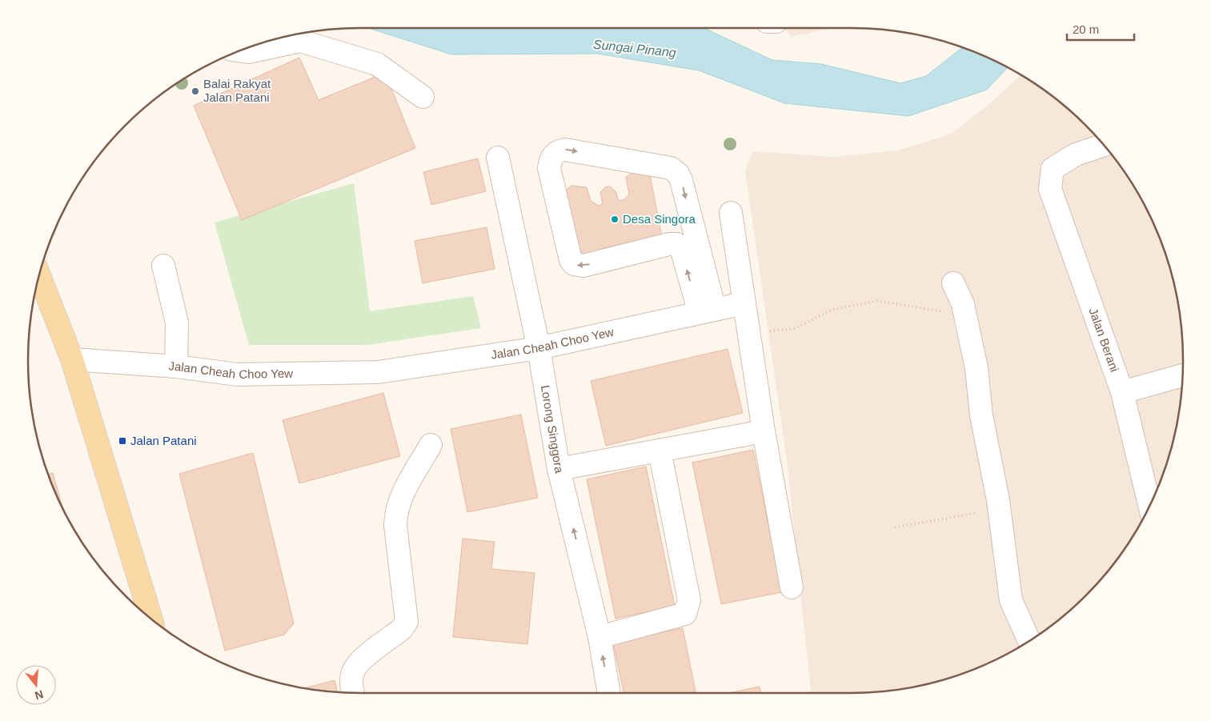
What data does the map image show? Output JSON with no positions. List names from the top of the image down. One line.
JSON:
{"streets":{"street":["Jalan Berani","Jalan Cheah Choo Yew","Lorong Singgora"]},"crossings":[["Jalan Cheah Choo Yew","Lorong Singgora"]],"one_way":["Lorong Singgora"],"water":["Sungai Pinang"],"places":{"other":["Balai Rakyat Jalan Patani","Desa Singora"],"transit":["Jalan Patani"]},"scale_bar":"20 m","north":"bottom"}
